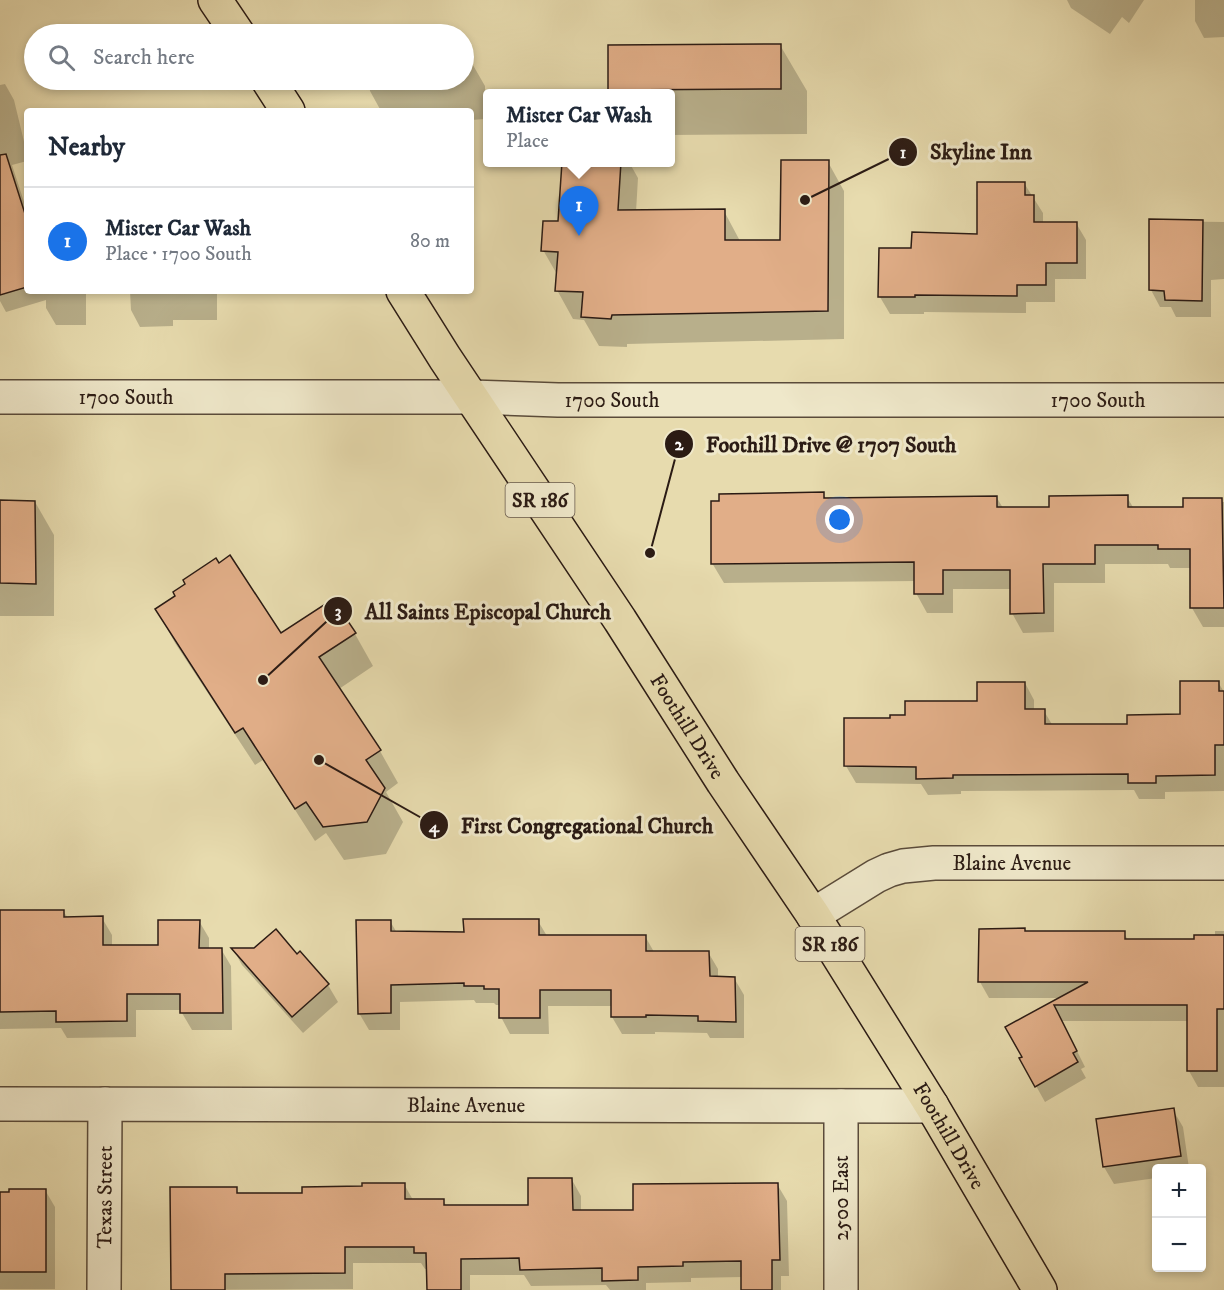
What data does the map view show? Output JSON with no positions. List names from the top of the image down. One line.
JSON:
{"streets":{"main road":["SR 186","Foothill Drive"],"street":["1700 South","Blaine Avenue","Texas Street","2500 East"]},"crossings":[["1700 South","Foothill Drive"],["Foothill Drive","Blaine Avenue"],["Blaine Avenue","Texas Street"],["Blaine Avenue","2500 East"]],"places":["Skyline Inn","Foothill Drive @ 1707 South","All Saints Episcopal Church","First Congregational Church"],"page":{"search":"Search here","popup":["Mister Car Wash","Place"],"heading":"Nearby","pins":"1","list":[{"mark":"1","name":"Mister Car Wash","note":"Place · 1700 South","value":"80 m"}],"map_buttons":["+","−"]}}
